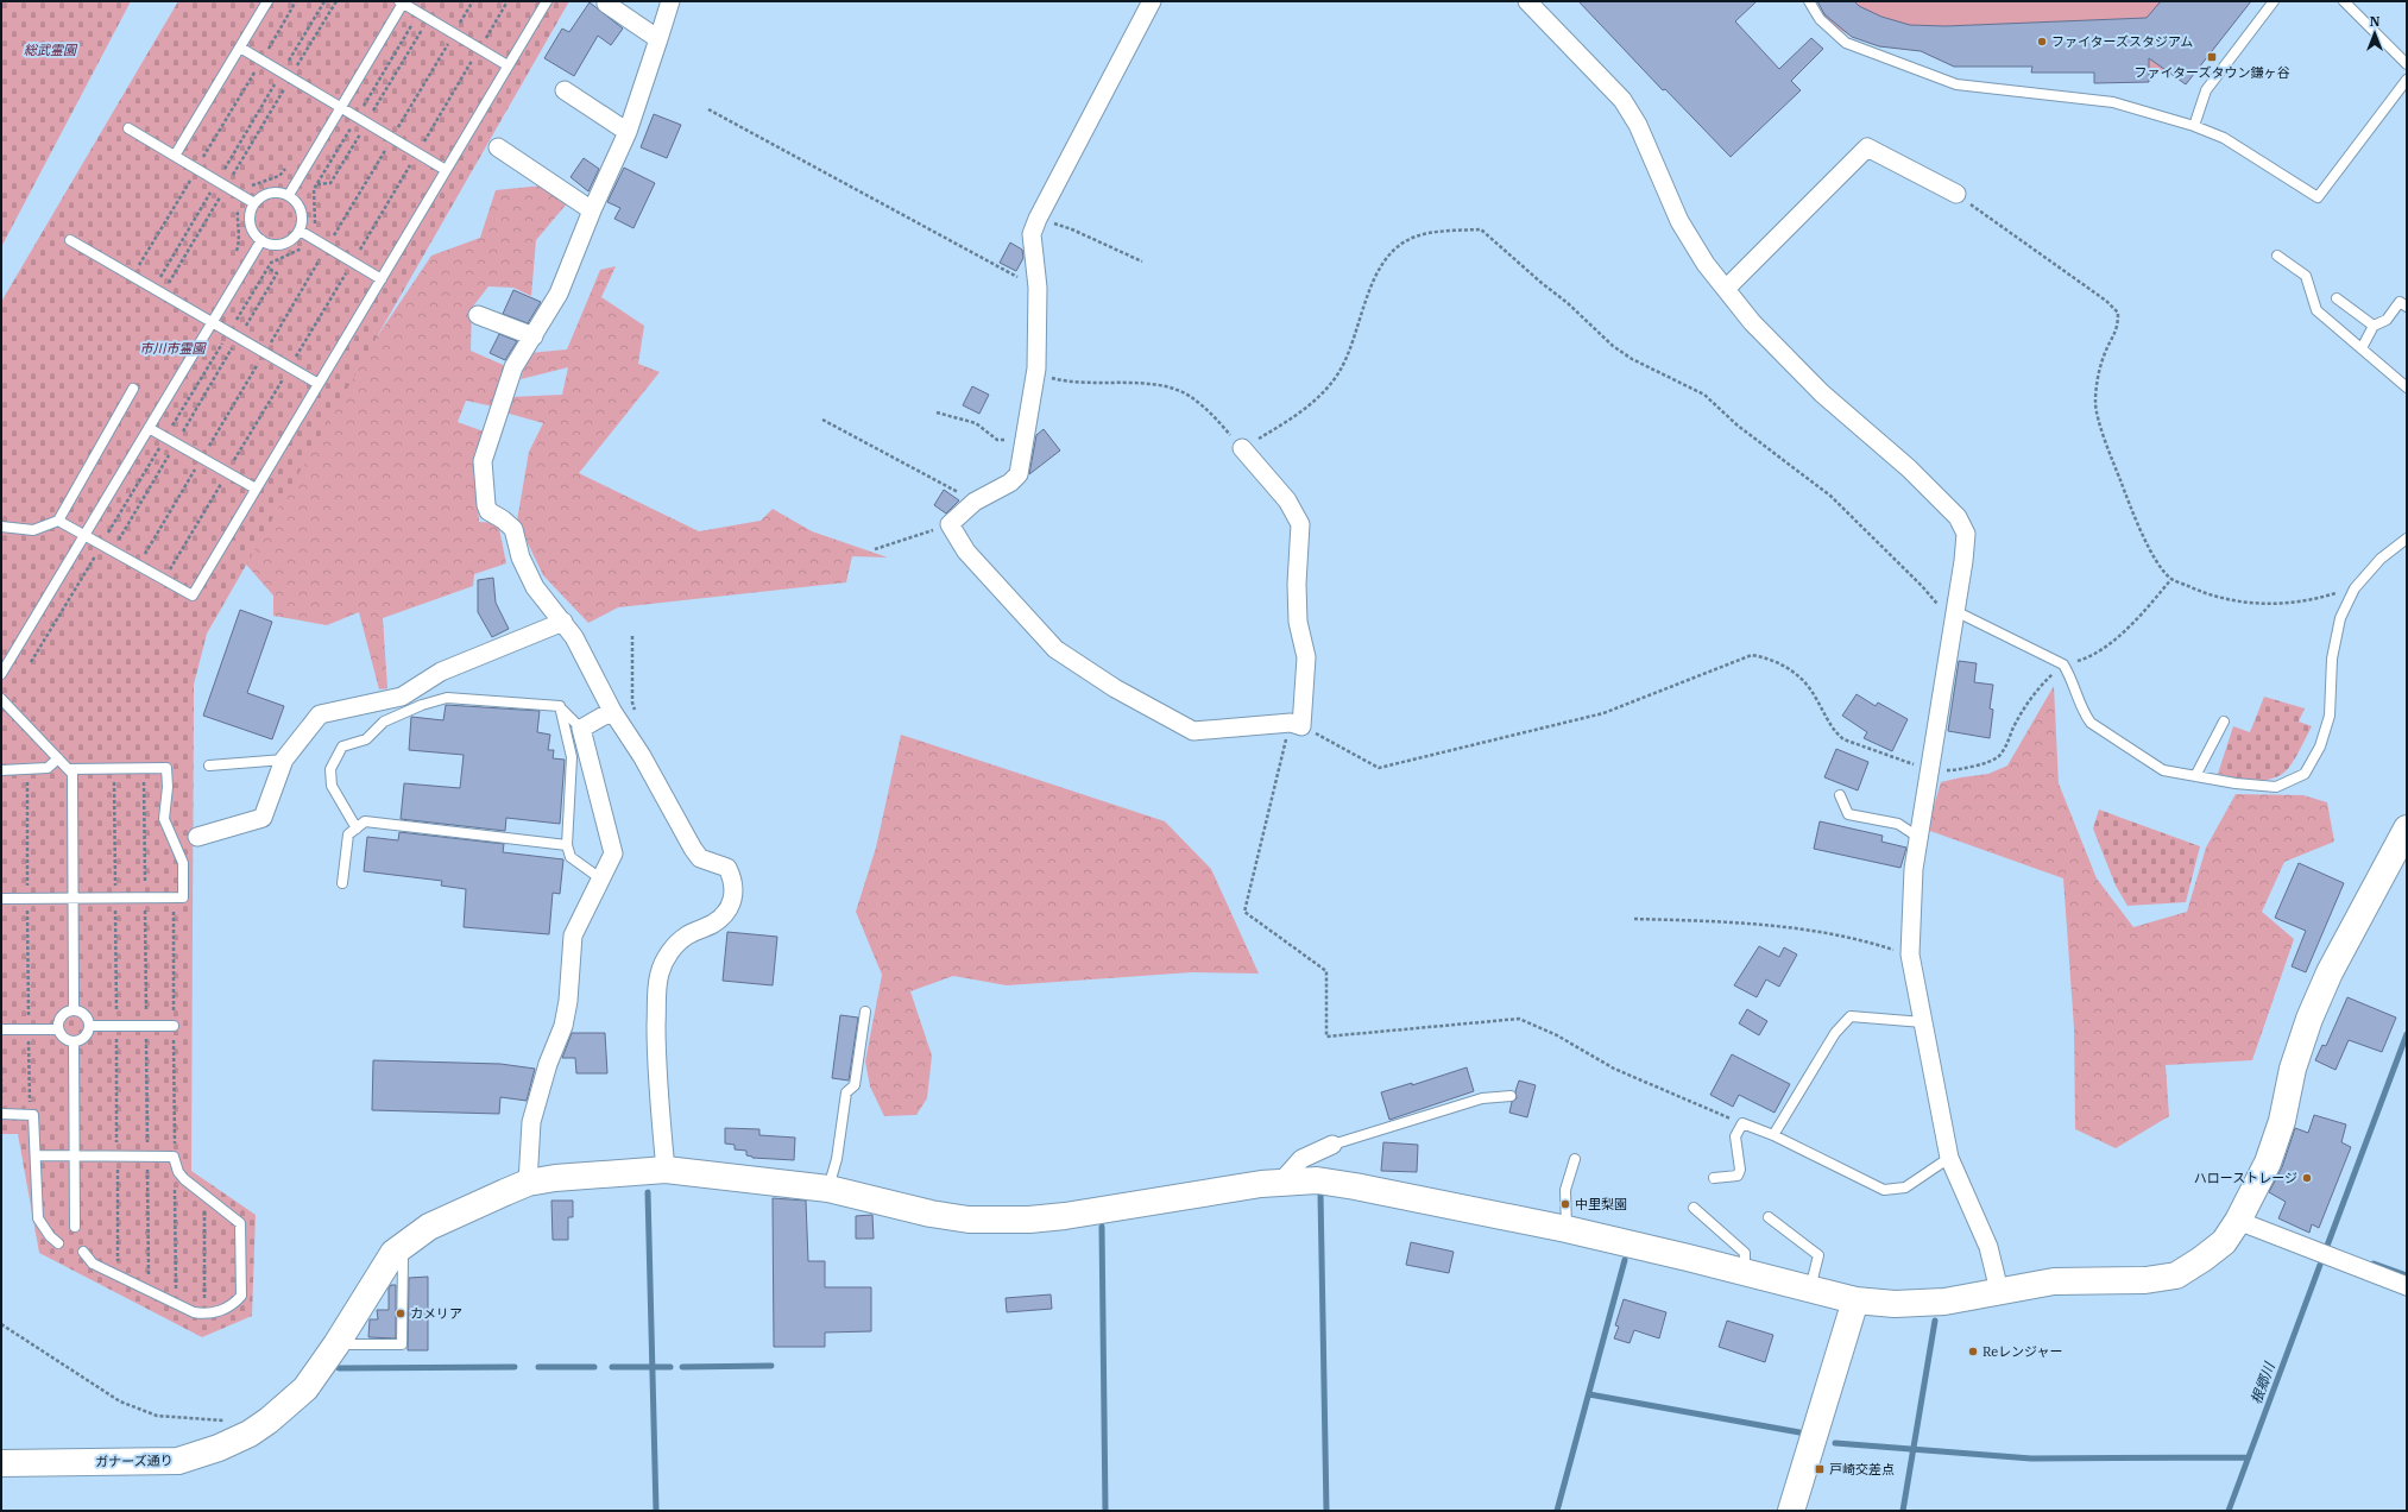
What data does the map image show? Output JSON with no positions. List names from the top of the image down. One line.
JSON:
{"streets":{"street":["ガナーズ通り"]},"water":["根郷川"],"parks":["総武霊園","市川市霊園"],"places":{"other":["ファイターズスタジアム","ハローストレージ","中里梨園","カメリア","Reレンジャー"],"transit":["ファイターズタウン鎌ヶ谷","戸崎交差点"]},"north":"top"}
